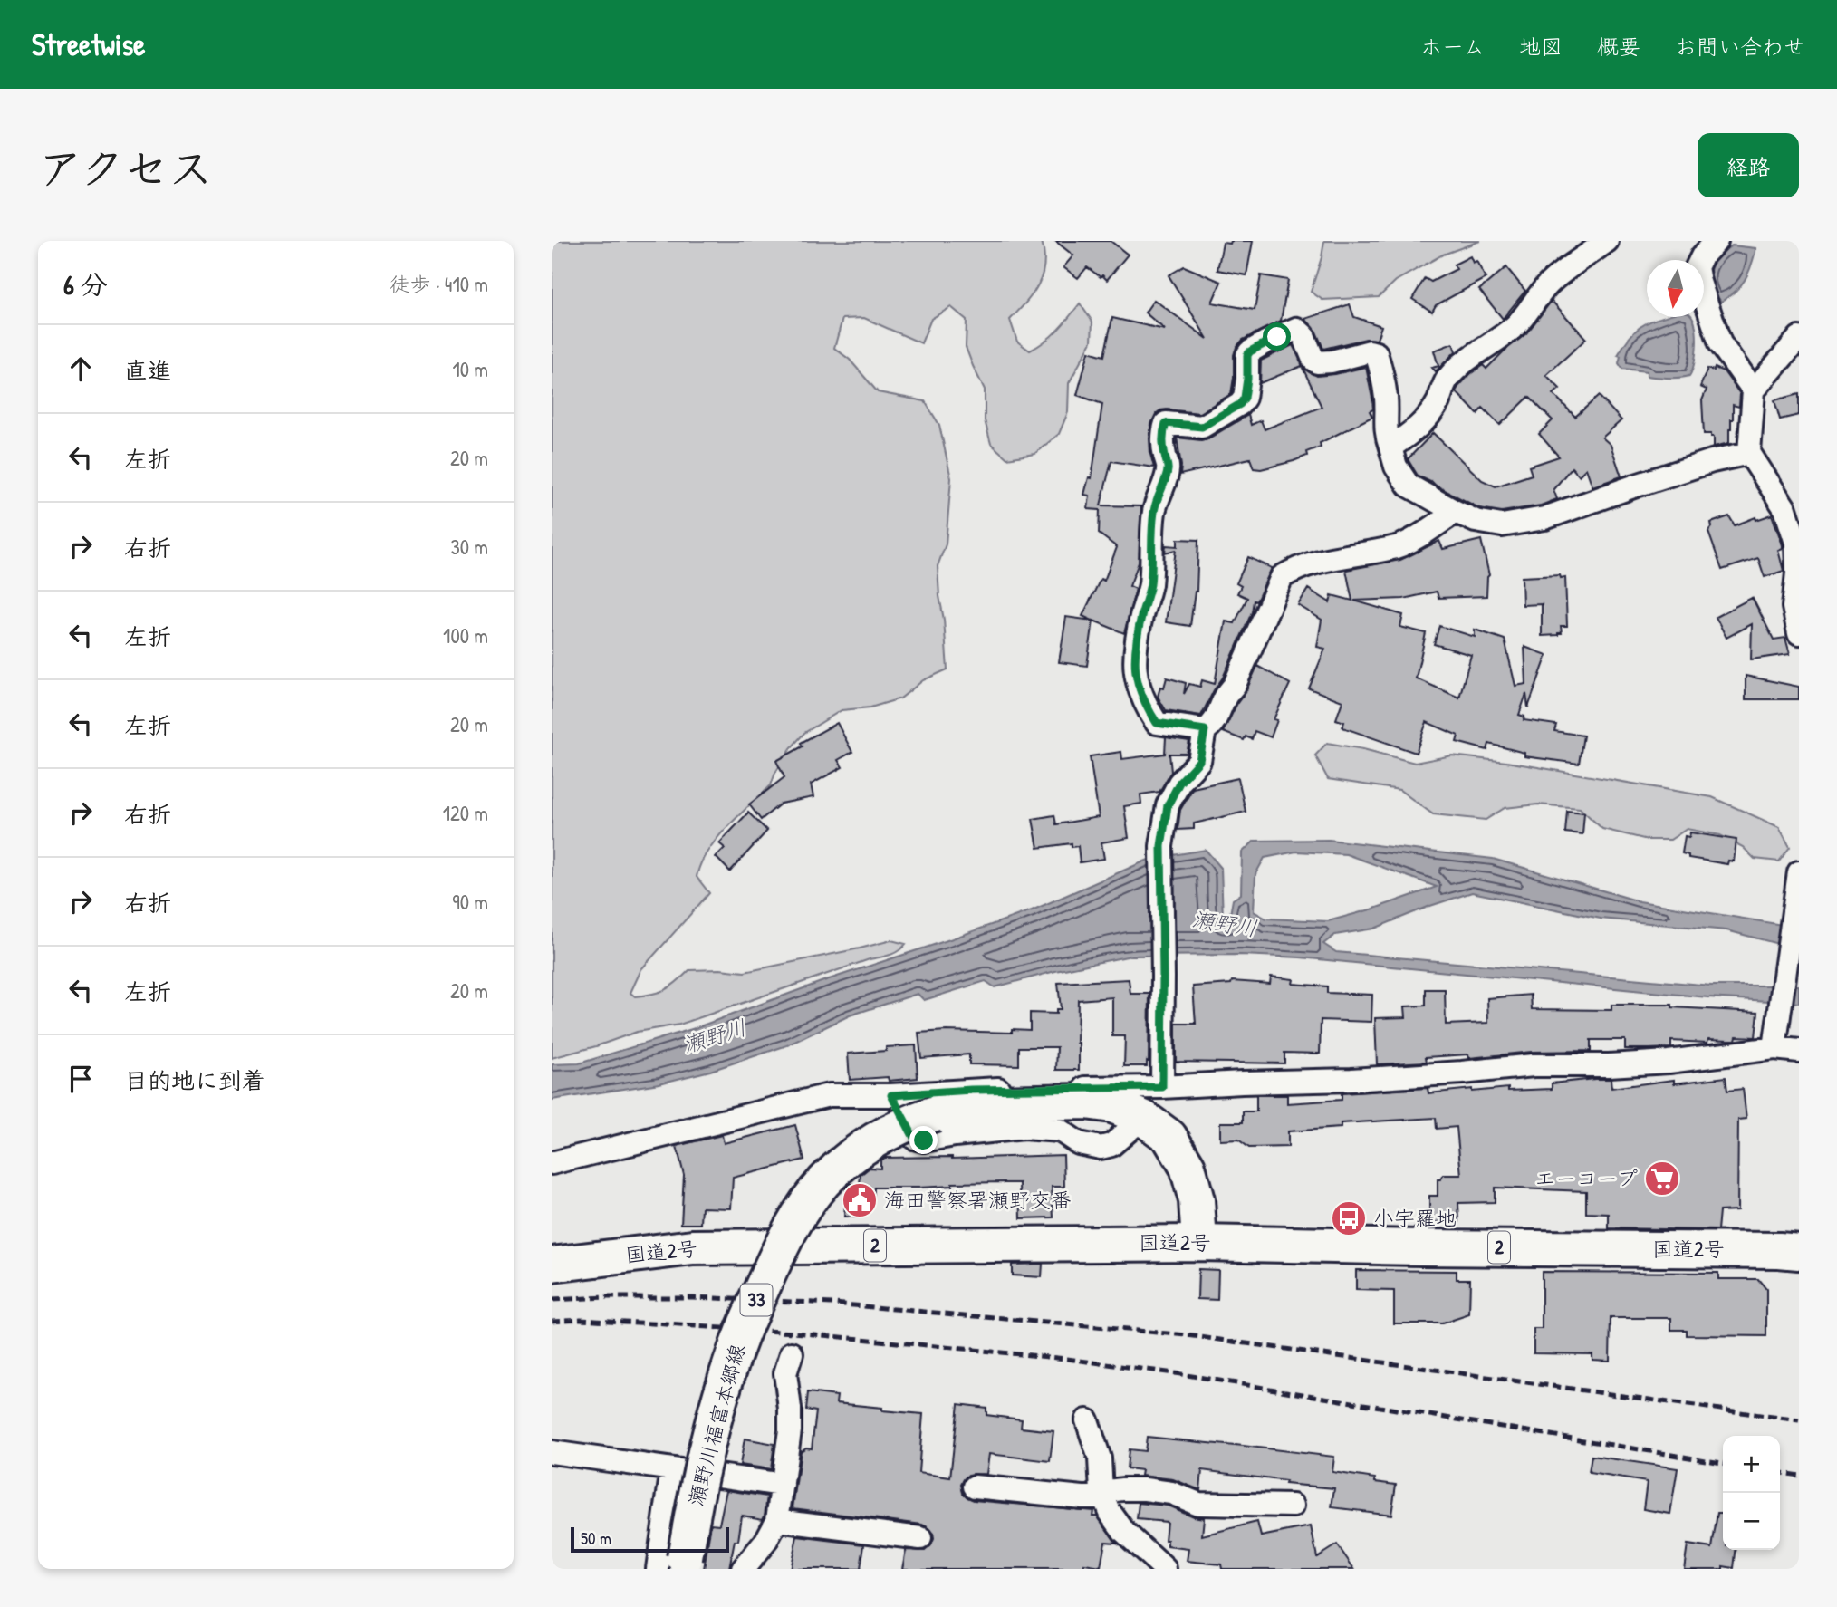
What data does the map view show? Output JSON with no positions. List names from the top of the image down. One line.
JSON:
{"streets":{"main road":["国道2号","2","33","瀬野川福富本郷線"]},"crossings":[["国道2号","瀬野川福富本郷線"]],"water":["瀬野川"],"places":{"supermarket":["エーコープ"],"public building":["海田警察署瀬野交番"],"bus stop":["小宇羅地"]},"scale_bar":"50 m","north":"bottom","page":{"header":"Streetwise","nav":["ホーム","地図","概要","お問い合わせ"],"title":"アクセス","buttons":"経路","heading":["6 分","徒歩 · 410 m"],"list":[["直進","10 m"],["左折","20 m"],["右折","30 m"],["左折","100 m"],["左折","20 m"],["右折","120 m"],["右折","90 m"],["左折","20 m"],"目的地に到着"],"map_buttons":["+","−"],"scale":"50 m"}}
